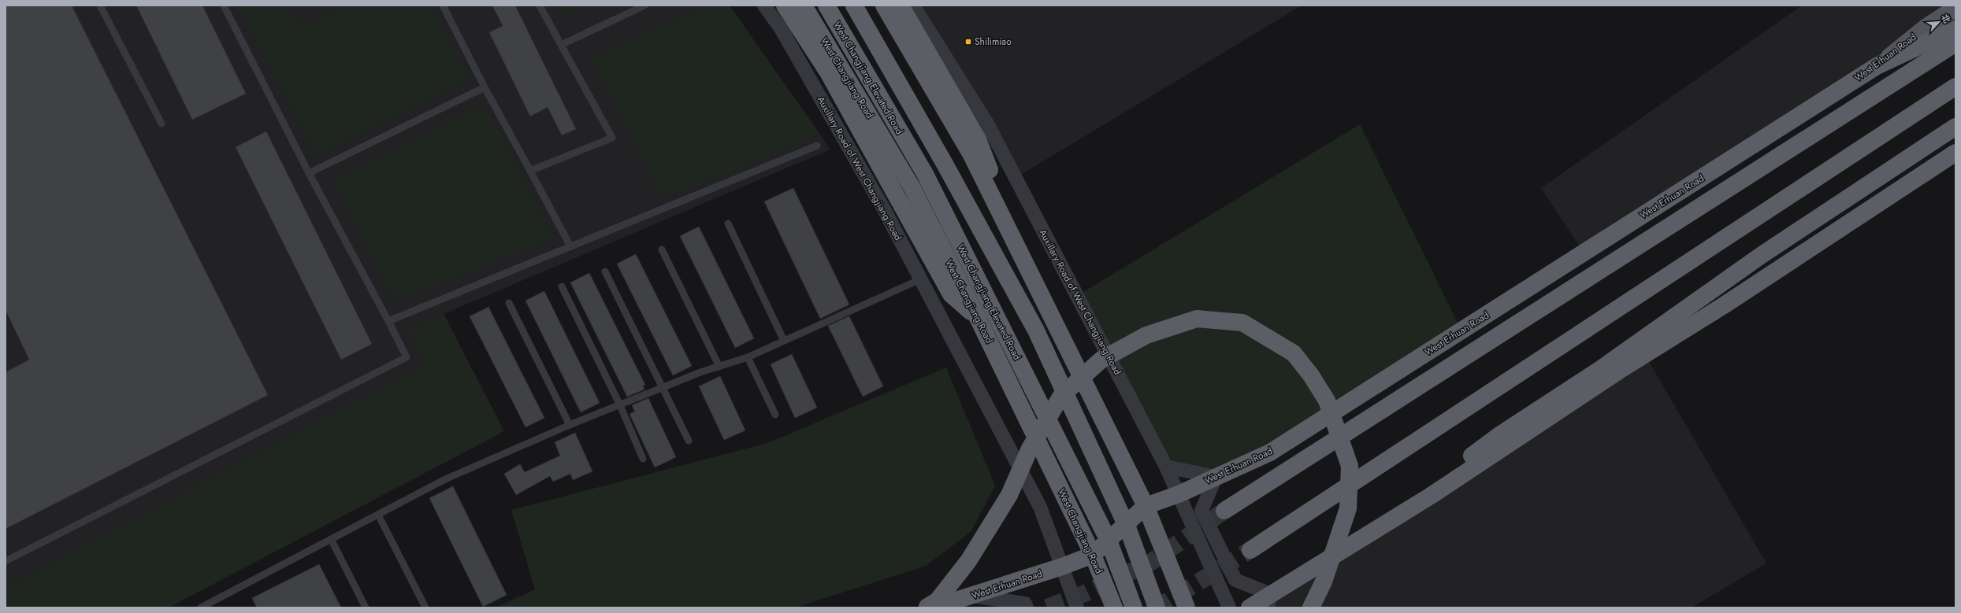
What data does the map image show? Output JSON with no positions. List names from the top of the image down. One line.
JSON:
{"streets":{"highway":["West Erhuan Road","West Changjiang Road","West Changjiang Elevated Road"],"street":["Auxillary Road of West Changjiang Road"]},"crossings":[["West Erhuan Road","West Changjiang Road"],["West Erhuan Road","Auxillary Road of West Changjiang Road"]],"places":{"transit":["Shilimiao"]},"north":"top right"}
